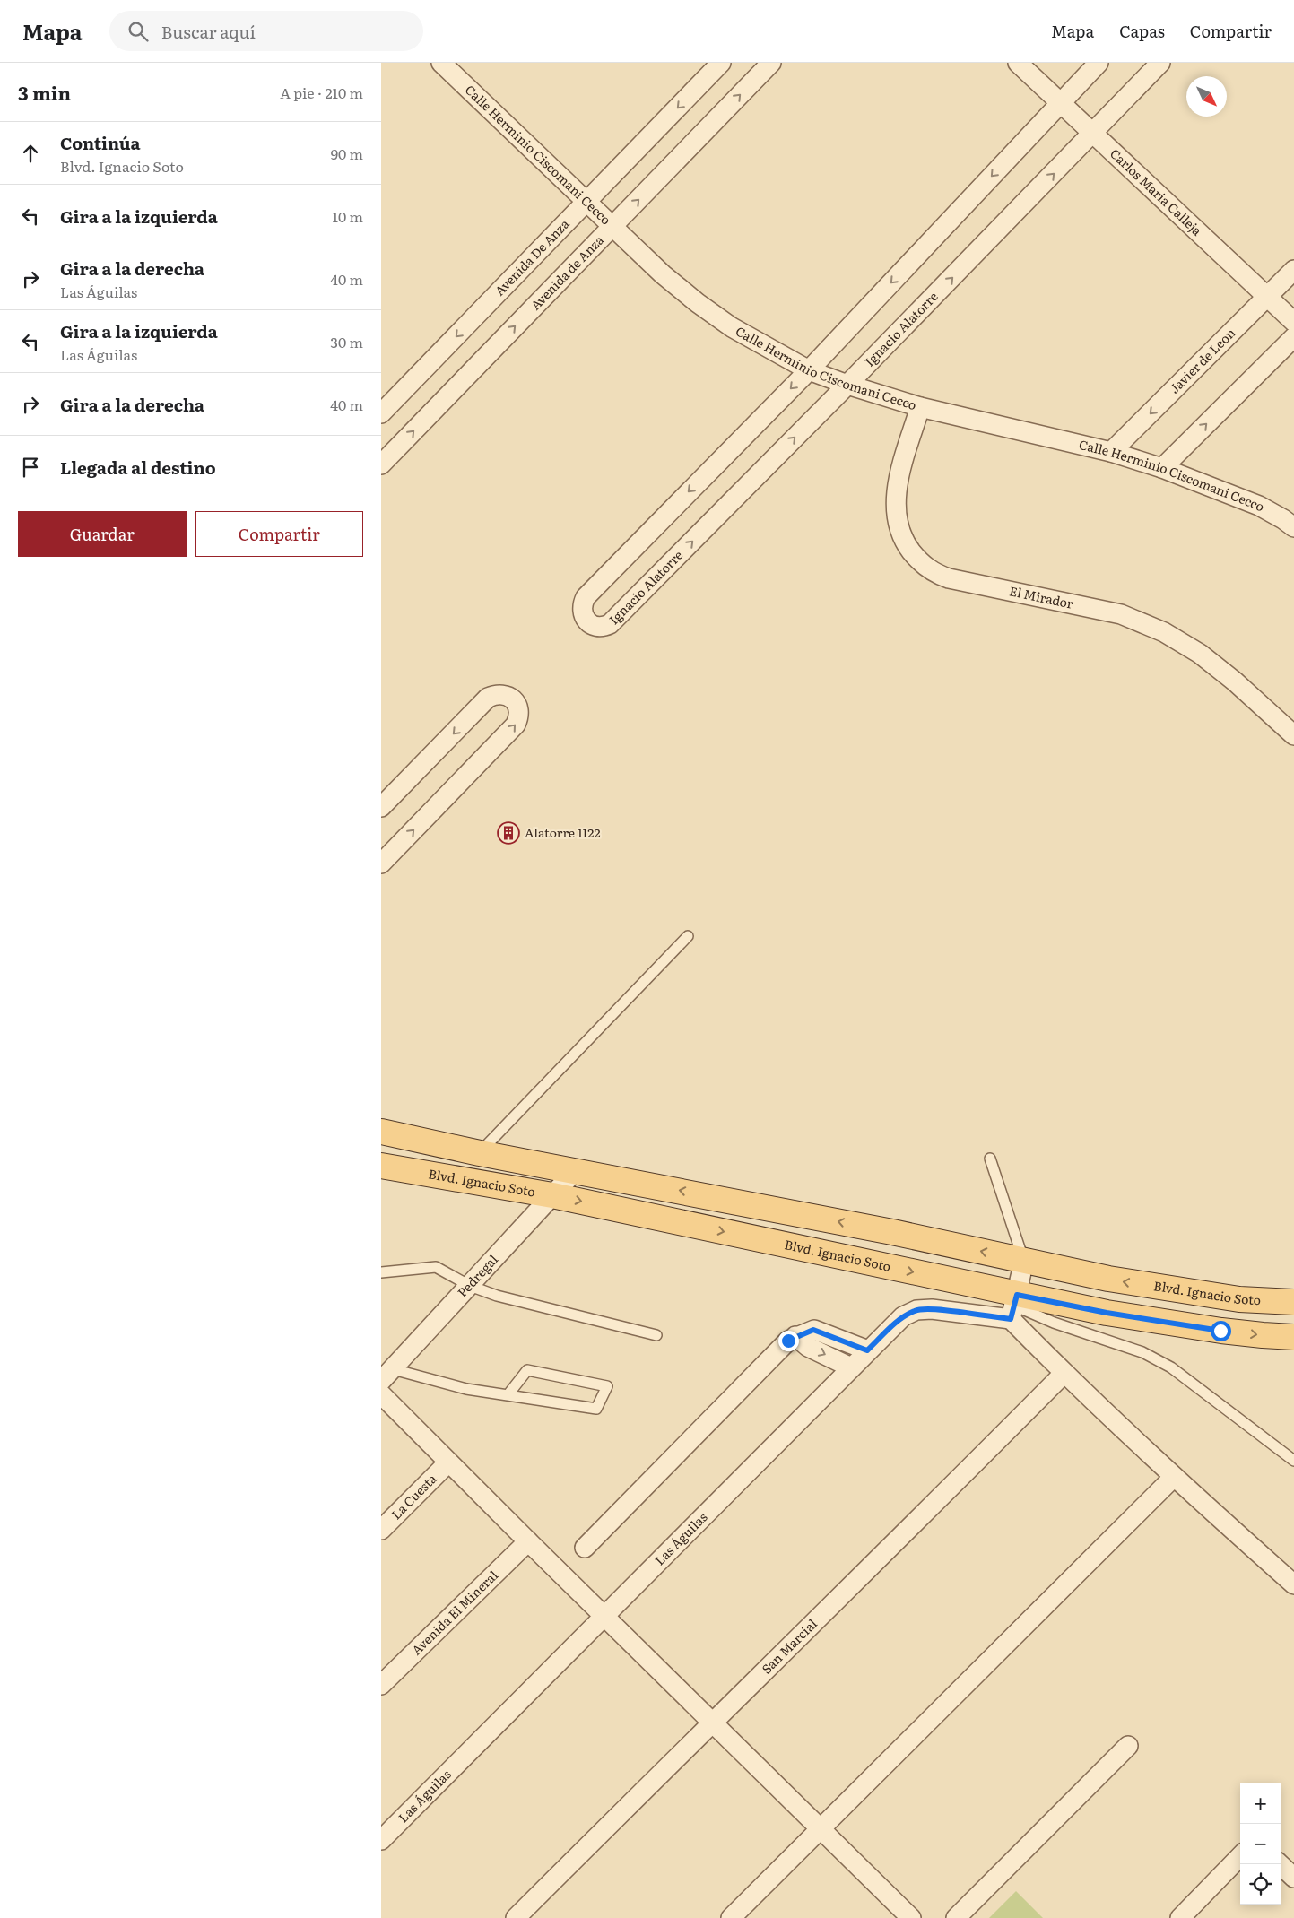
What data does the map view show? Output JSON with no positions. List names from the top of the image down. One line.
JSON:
{"streets":{"main road":["Blvd. Ignacio Soto"],"street":["Calle Herminio Ciscomani Cecco","Carlos Maria Calleja","Avenida De Anza","Avenida de Anza","Ignacio Alatorre","Javier de Leon","El Mirador","Pedregal","La Cuesta","Las Águilas","Avenida El Mineral","San Marcial"]},"crossings":[["Calle Herminio Ciscomani Cecco","Avenida De Anza"],["Calle Herminio Ciscomani Cecco","Avenida de Anza"],["Calle Herminio Ciscomani Cecco","Ignacio Alatorre"],["Calle Herminio Ciscomani Cecco","Javier de Leon"],["Calle Herminio Ciscomani Cecco","El Mirador"],["Carlos Maria Calleja","Ignacio Alatorre"],["Carlos Maria Calleja","Javier de Leon"],["Blvd. Ignacio Soto","Pedregal"],["Blvd. Ignacio Soto","Las Águilas"]],"one_way":["Avenida De Anza","Avenida de Anza"],"places":{"building":["Alatorre 1122"]},"north":"bottom right","page":{"header":"Mapa","search":"Buscar aquí","nav":["Mapa","Capas","Compartir"],"heading":["3 min","A pie · 210 m"],"list":[["Continúa","Blvd. Ignacio Soto","90 m"],["Gira a la izquierda","10 m"],["Gira a la derecha","Las Águilas","40 m"],["Gira a la izquierda","Las Águilas","30 m"],["Gira a la derecha","40 m"],"Llegada al destino"],"buttons":["Guardar","Compartir"],"map_buttons":["+","−"]}}
